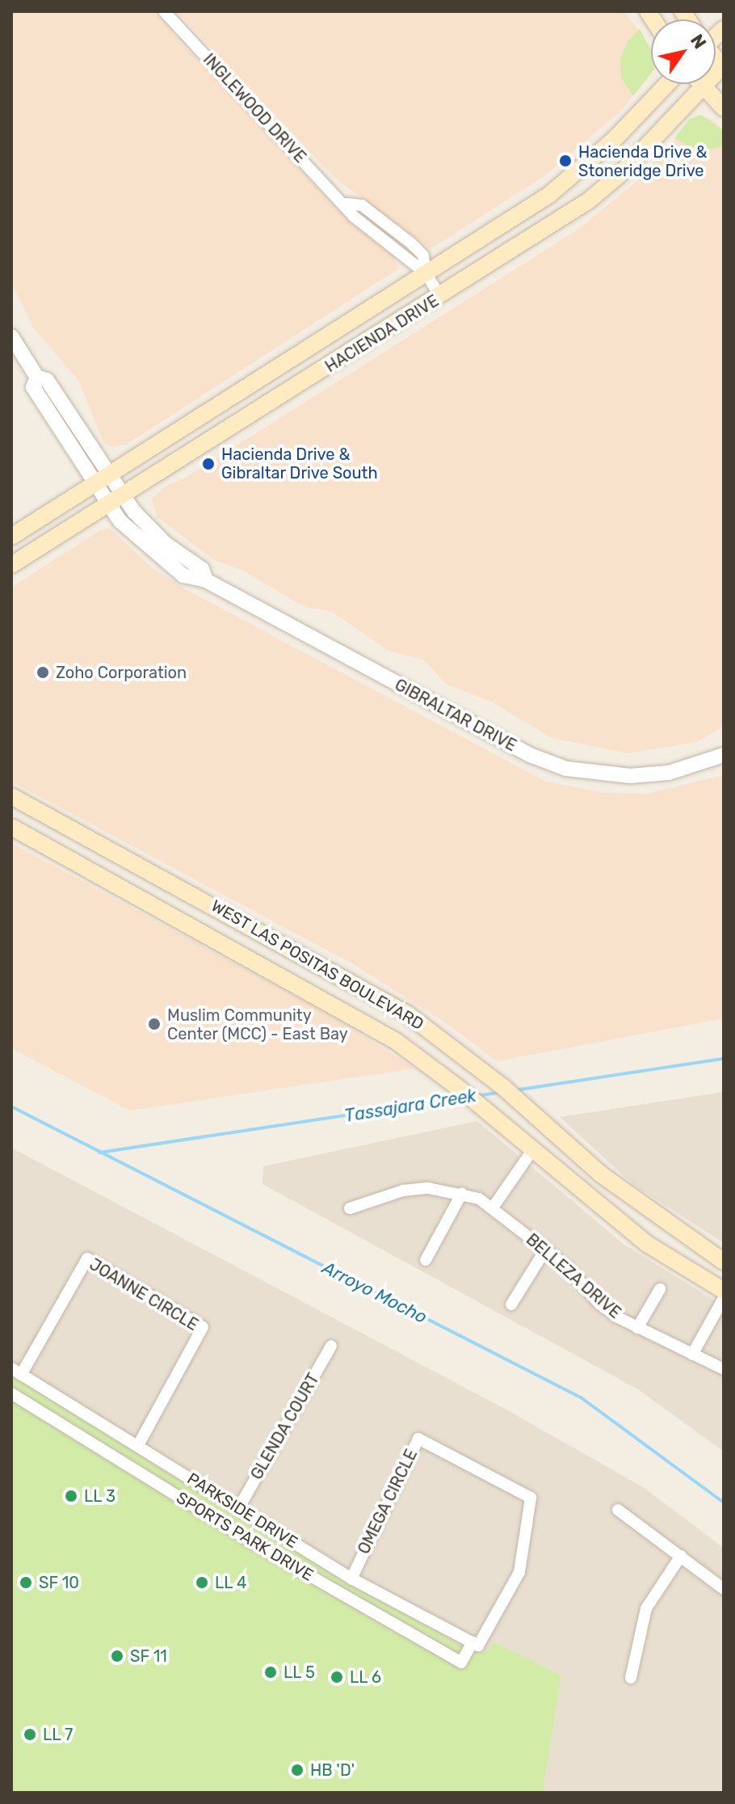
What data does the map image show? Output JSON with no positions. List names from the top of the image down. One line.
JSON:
{"streets":{"main road":["HACIENDA DRIVE","WEST LAS POSITAS BOULEVARD"],"street":["INGLEWOOD DRIVE","GIBRALTAR DRIVE","BELLEZA DRIVE","JOANNE CIRCLE","GLENDA COURT","OMEGA CIRCLE","PARKSIDE DRIVE","SPORTS PARK DRIVE"]},"crossings":[["INGLEWOOD DRIVE","HACIENDA DRIVE"],["HACIENDA DRIVE","GIBRALTAR DRIVE"],["JOANNE CIRCLE","PARKSIDE DRIVE"],["GLENDA COURT","PARKSIDE DRIVE"],["OMEGA CIRCLE","PARKSIDE DRIVE"],["OMEGA CIRCLE","SPORTS PARK DRIVE"],["PARKSIDE DRIVE","SPORTS PARK DRIVE"]],"water":["Tassajara Creek","Arroyo Mocho"],"places":["Hacienda Drive & Stoneridge Drive","Hacienda Drive & Gibraltar Drive South","Zoho Corporation","Muslim Community Center (MCC) - East Bay","LL 3","SF 10","LL 4","SF 11","LL 5","LL 6","LL 7","HB 'D'"],"north":"top right"}
